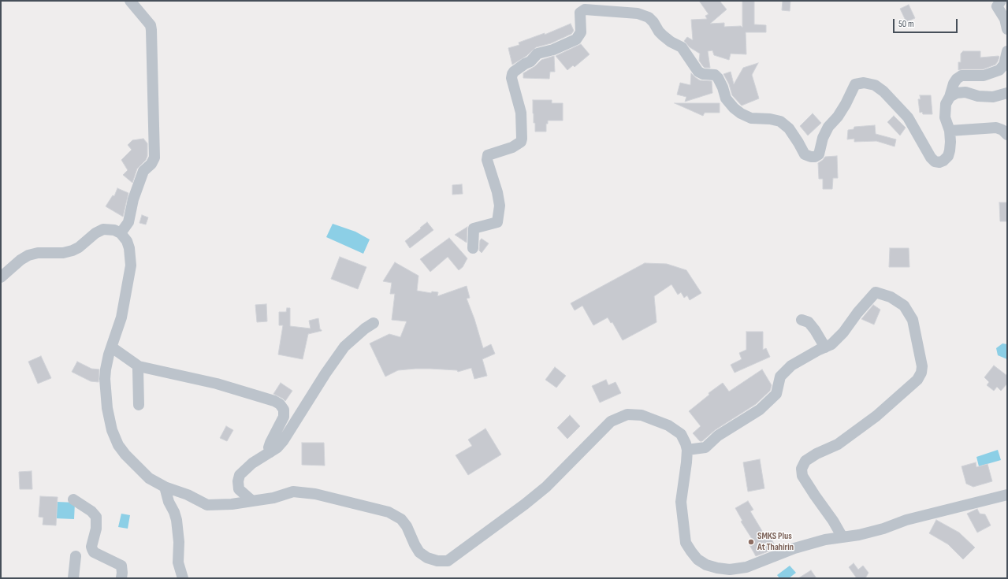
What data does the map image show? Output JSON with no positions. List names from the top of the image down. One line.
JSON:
{"places":["SMKS Plus At Thahirin"],"scale_bar":"50 m"}
